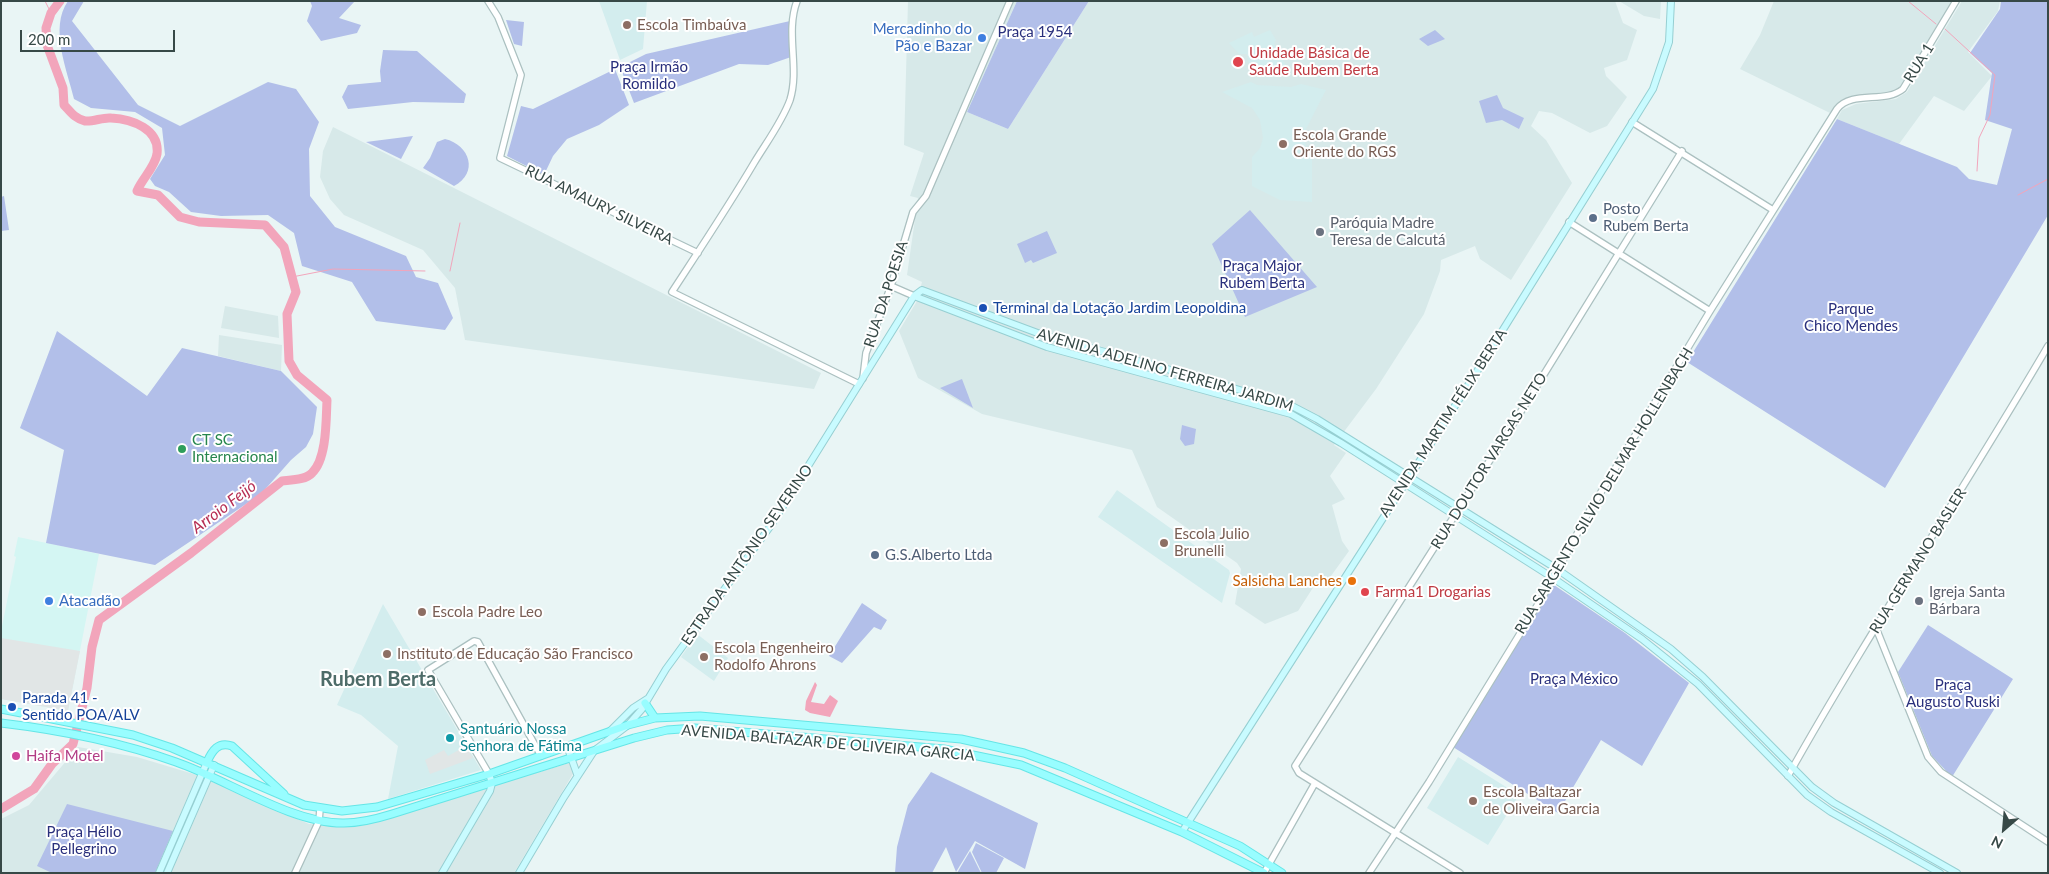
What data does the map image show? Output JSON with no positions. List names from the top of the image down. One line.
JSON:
{"streets":{"main road":["AVENIDA ADELINO FERREIRA JARDIM","AVENIDA MARTIM FÉLIX BERTA","ESTRADA ANTÔNIO SEVERINO","AVENIDA BALTAZAR DE OLIVEIRA GARCIA"],"street":["RUA 1","RUA AMAURY SILVEIRA","RUA DA POESIA","RUA DOUTOR VARGAS NETO","RUA SARGENTO SILVIO DELMAR HOLLENBACH","RUA GERMANO BASLER"]},"crossings":[["RUA 1","RUA SARGENTO SILVIO DELMAR HOLLENBACH"],["RUA DA POESIA","AVENIDA ADELINO FERREIRA JARDIM"],["RUA DA POESIA","ESTRADA ANTÔNIO SEVERINO"],["AVENIDA ADELINO FERREIRA JARDIM","AVENIDA MARTIM FÉLIX BERTA"],["AVENIDA ADELINO FERREIRA JARDIM","RUA DOUTOR VARGAS NETO"],["AVENIDA ADELINO FERREIRA JARDIM","RUA SARGENTO SILVIO DELMAR HOLLENBACH"],["AVENIDA ADELINO FERREIRA JARDIM","ESTRADA ANTÔNIO SEVERINO"],["AVENIDA ADELINO FERREIRA JARDIM","RUA GERMANO BASLER"],["AVENIDA MARTIM FÉLIX BERTA","AVENIDA BALTAZAR DE OLIVEIRA GARCIA"],["ESTRADA ANTÔNIO SEVERINO","AVENIDA BALTAZAR DE OLIVEIRA GARCIA"]],"districts":["Rubem Berta"],"water":["Arroio Feijó"],"parks":["Praça 1954","Praça Irmão Romildo","Praça Major Rubem Berta","Parque Chico Mendes","Praça México","Praça Augusto Ruski","Praça Hélio Pellegrino"],"places":["Escola Timbaúva","Mercadinho do Pão e Bazar","Unidade Básica de Saúde Rubem Berta","Escola Grande Oriente do RGS","Posto Rubem Berta","Paróquia Madre Teresa de Calcutá","Terminal da Lotação Jardim Leopoldina","CT SC Internacional","Escola Julio Brunelli","G.S.Alberto Ltda","Salsicha Lanches","Farma1 Drogarias","Atacadão","Igreja Santa Bárbara","Escola Padre Leo","Instituto de Educação São Francisco","Escola Engenheiro Rodolfo Ahrons","Parada 41 - Sentido POA/ALV","Santuário Nossa Senhora de Fátima","Haifa Motel","Escola Baltazar de Oliveira Garcia"],"scale_bar":"200 m","north":"bottom left"}
